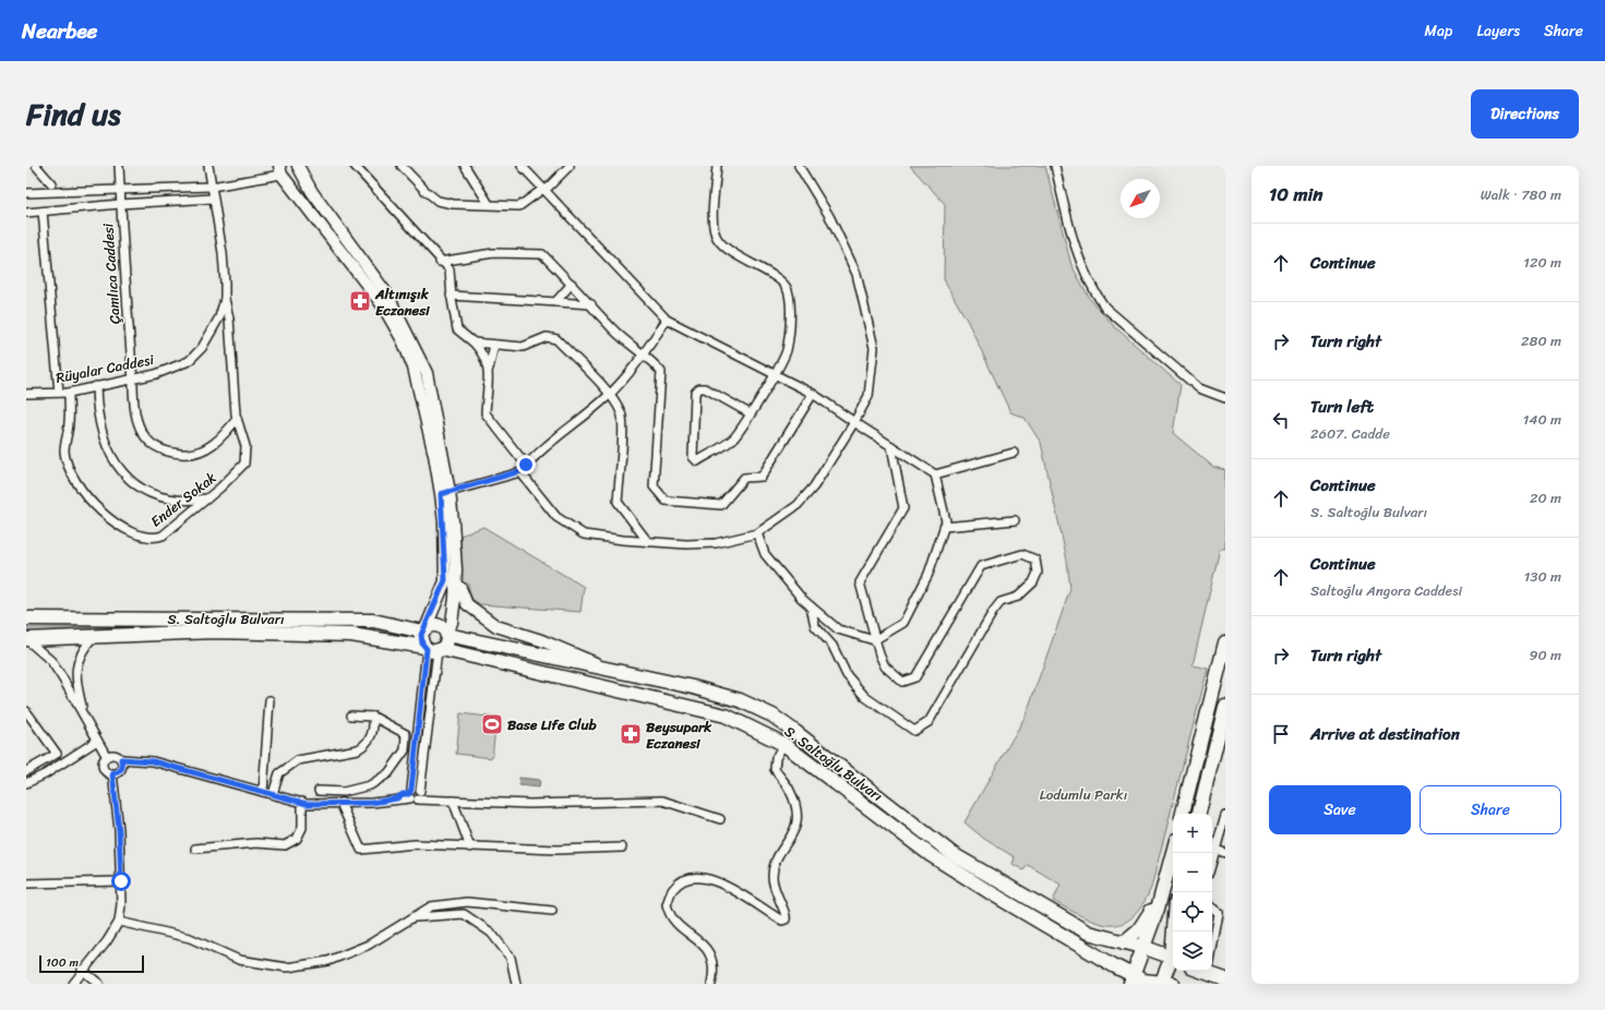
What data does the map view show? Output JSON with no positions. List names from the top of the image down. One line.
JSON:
{"streets":{"main road":["S. Saltoğlu Bulvarı"],"street":["Çamlıca Caddesi","Rüyalar Caddesi","Ender Sokak"]},"crossings":[["Çamlıca Caddesi","Rüyalar Caddesi"],["Çamlıca Caddesi","Ender Sokak"],["Rüyalar Caddesi","Ender Sokak"]],"parks":["Lodumlu Parkı"],"places":{"pharmacy":["Altınışık Eczanesi","Beysupark Eczanesi"],"sports":["Base Life Club"]},"scale_bar":"100 m","north":"bottom left","page":{"header":"Nearbee","nav":["Map","Layers","Share"],"title":"Find us","buttons":["Directions",["Save","Share"]],"heading":["10 min","Walk · 780 m"],"list":[["Continue","120 m"],["Turn right","280 m"],["Turn left","2607. Cadde","140 m"],["Continue","S. Saltoğlu Bulvarı","20 m"],["Continue","Saltoğlu Angora Caddesi","130 m"],["Turn right","90 m"],"Arrive at destination"],"map_buttons":["+","−"],"scale":"100 m"}}
